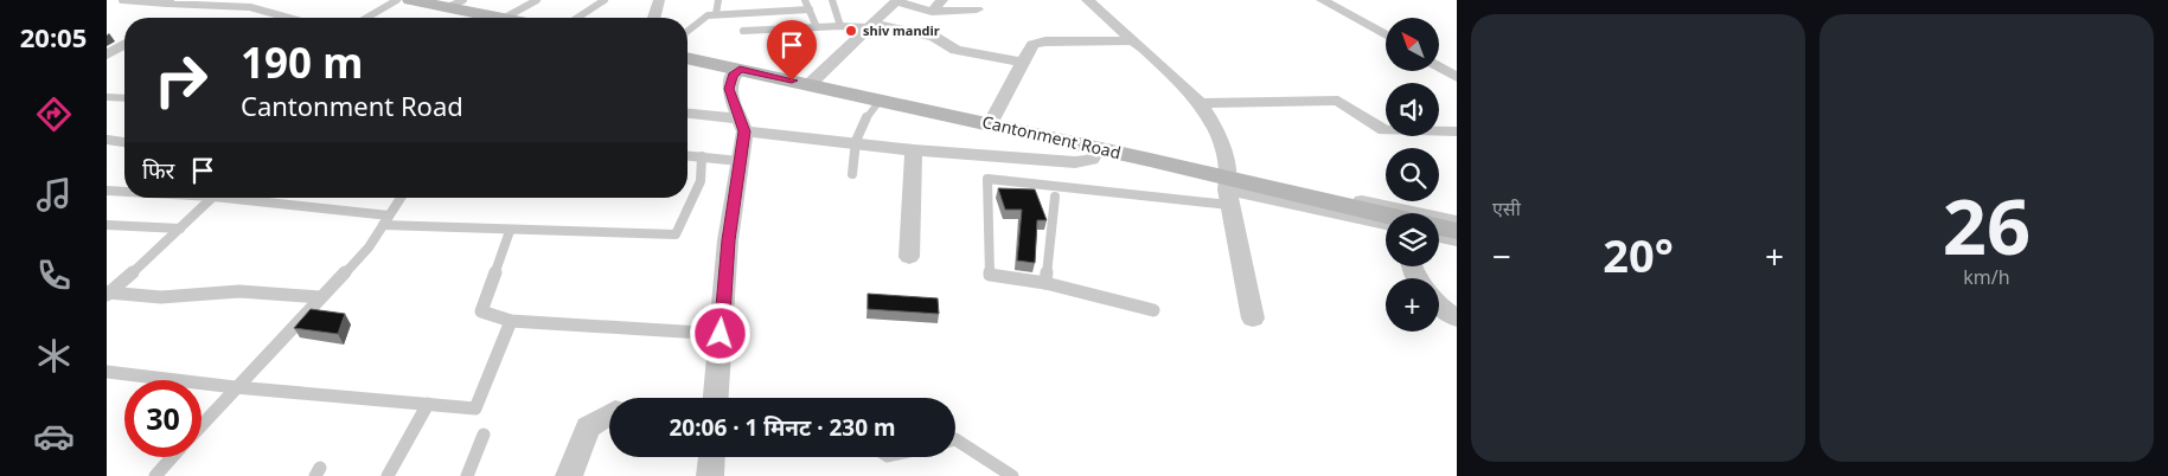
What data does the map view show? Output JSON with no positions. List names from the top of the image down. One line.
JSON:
{"streets":{"street":["Cantonment Road"]},"places":["shiv mandir"],"north":"top left","page":{"tabs":"20:05","tile":["एसी",["26","km/h"]],"map_buttons":"+","turn":["190 m","Cantonment Road"],"then":"फिर","heat":["−","20°","+"],"limit":"30","trip":"20:06 · 1 मिनट · 230 m"}}
